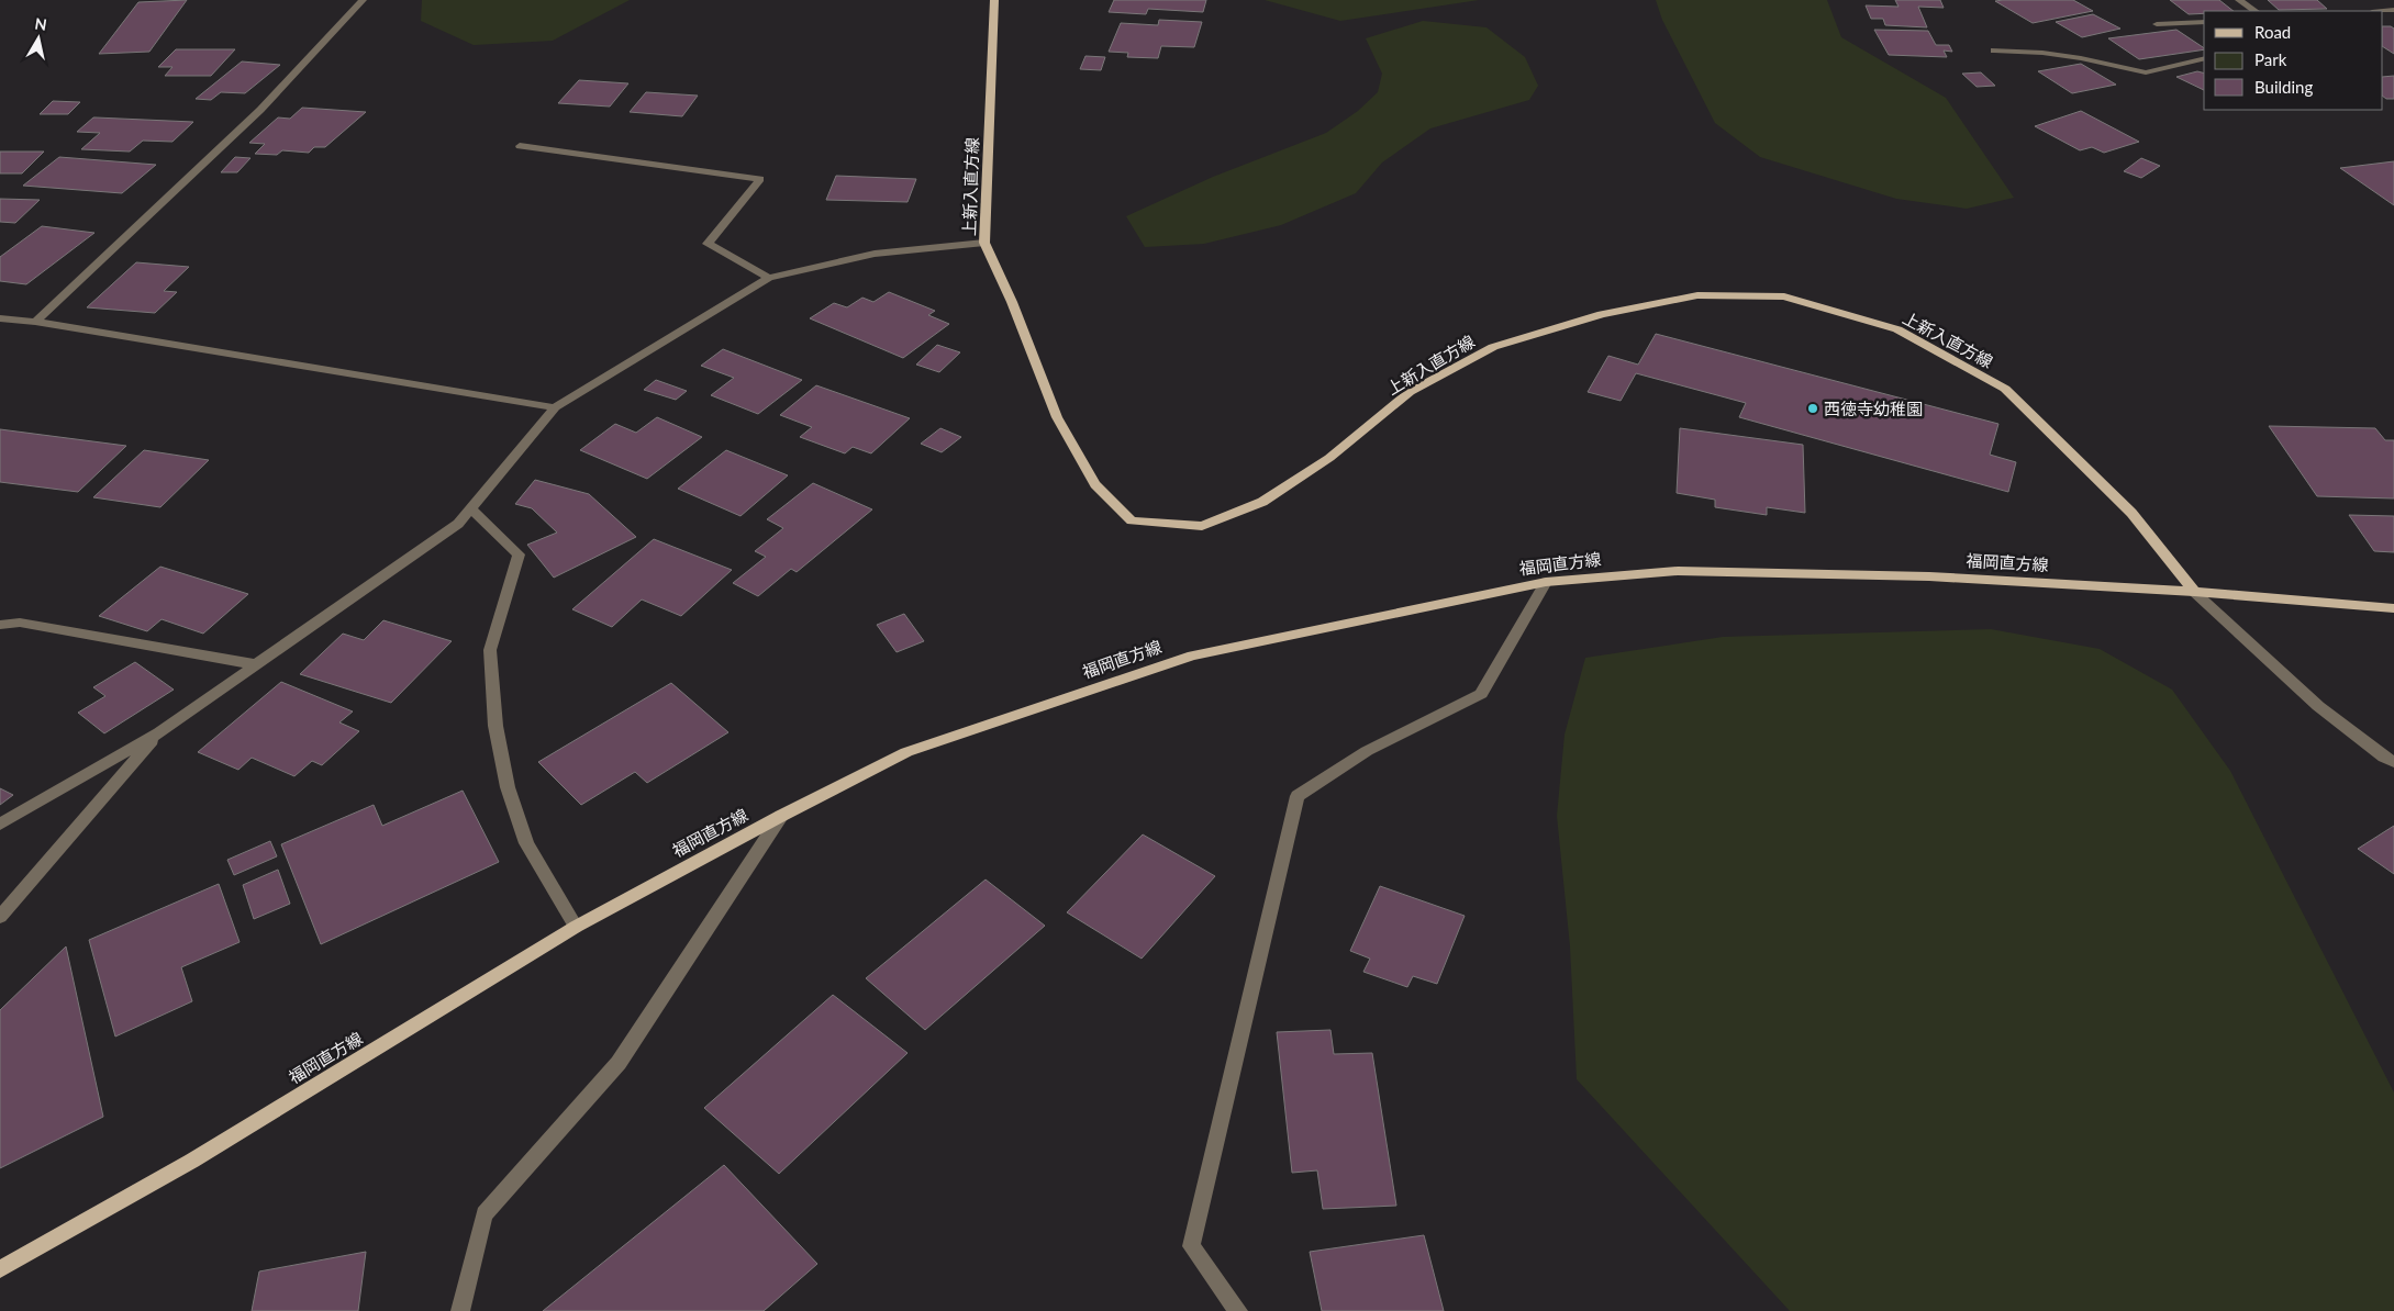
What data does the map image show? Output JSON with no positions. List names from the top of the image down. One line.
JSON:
{"streets":{"main road":["上新入直方線","福岡直方線"]},"crossings":[["上新入直方線","福岡直方線"]],"places":["西徳寺幼稚園"],"legend":["Road","Park","Building"],"north":"top"}
